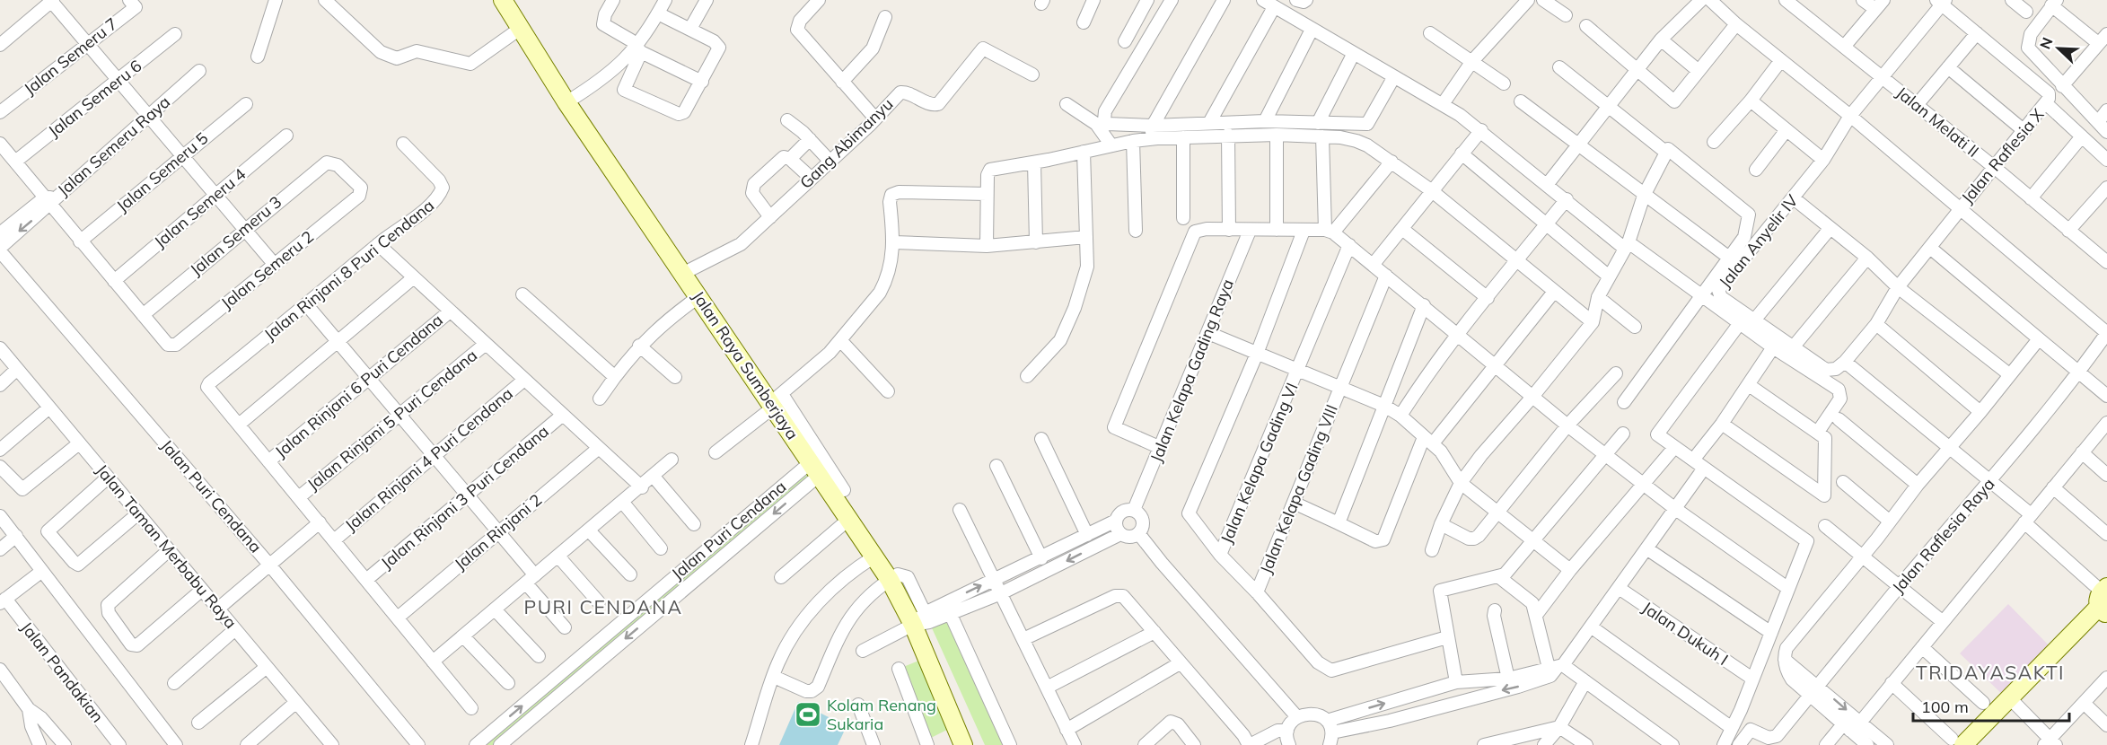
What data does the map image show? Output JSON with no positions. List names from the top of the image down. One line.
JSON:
{"streets":{"street":["Jalan Semeru 7","Jalan Semeru 6","Jalan Melati II","Gang Abimanyu","Jalan Semeru Raya","Jalan Raflesia X","Jalan Semeru 5","Jalan Semeru 4","Jalan Semeru 3","Jalan Anyelir IV","Jalan Semeru 2","Jalan Rinjani 8 Puri Cendana","Jalan Raya Sumberjaya","Jalan Kelapa Gading Raya","Jalan Rinjani 6 Puri Cendana","Jalan Rinjani 5 Puri Cendana","Jalan Rinjani 4 Puri Cendana","Jalan Kelapa Gading VI","Jalan Kelapa Gading VIII","Jalan Puri Cendana","Jalan Rinjani 3 Puri Cendana","Jalan Rinjani 2","Jalan Raflesia Raya","Jalan Taman Merbabu Raya","Jalan Dukuh I","Jalan Pandakian"]},"crossings":[["Jalan Melati II","Jalan Raflesia X"],["Jalan Melati II","Jalan Anyelir IV"],["Gang Abimanyu","Jalan Raya Sumberjaya"],["Jalan Semeru Raya","Jalan Puri Cendana"],["Jalan Raflesia X","Jalan Anyelir IV"],["Jalan Semeru 3","Jalan Semeru 2"],["Jalan Raya Sumberjaya","Jalan Puri Cendana"]],"districts":["PURI CENDANA","TRIDAYASAKTI"],"places":{"sports":["Kolam Renang Sukaria"]},"scale_bar":"100 m","north":"top left"}
